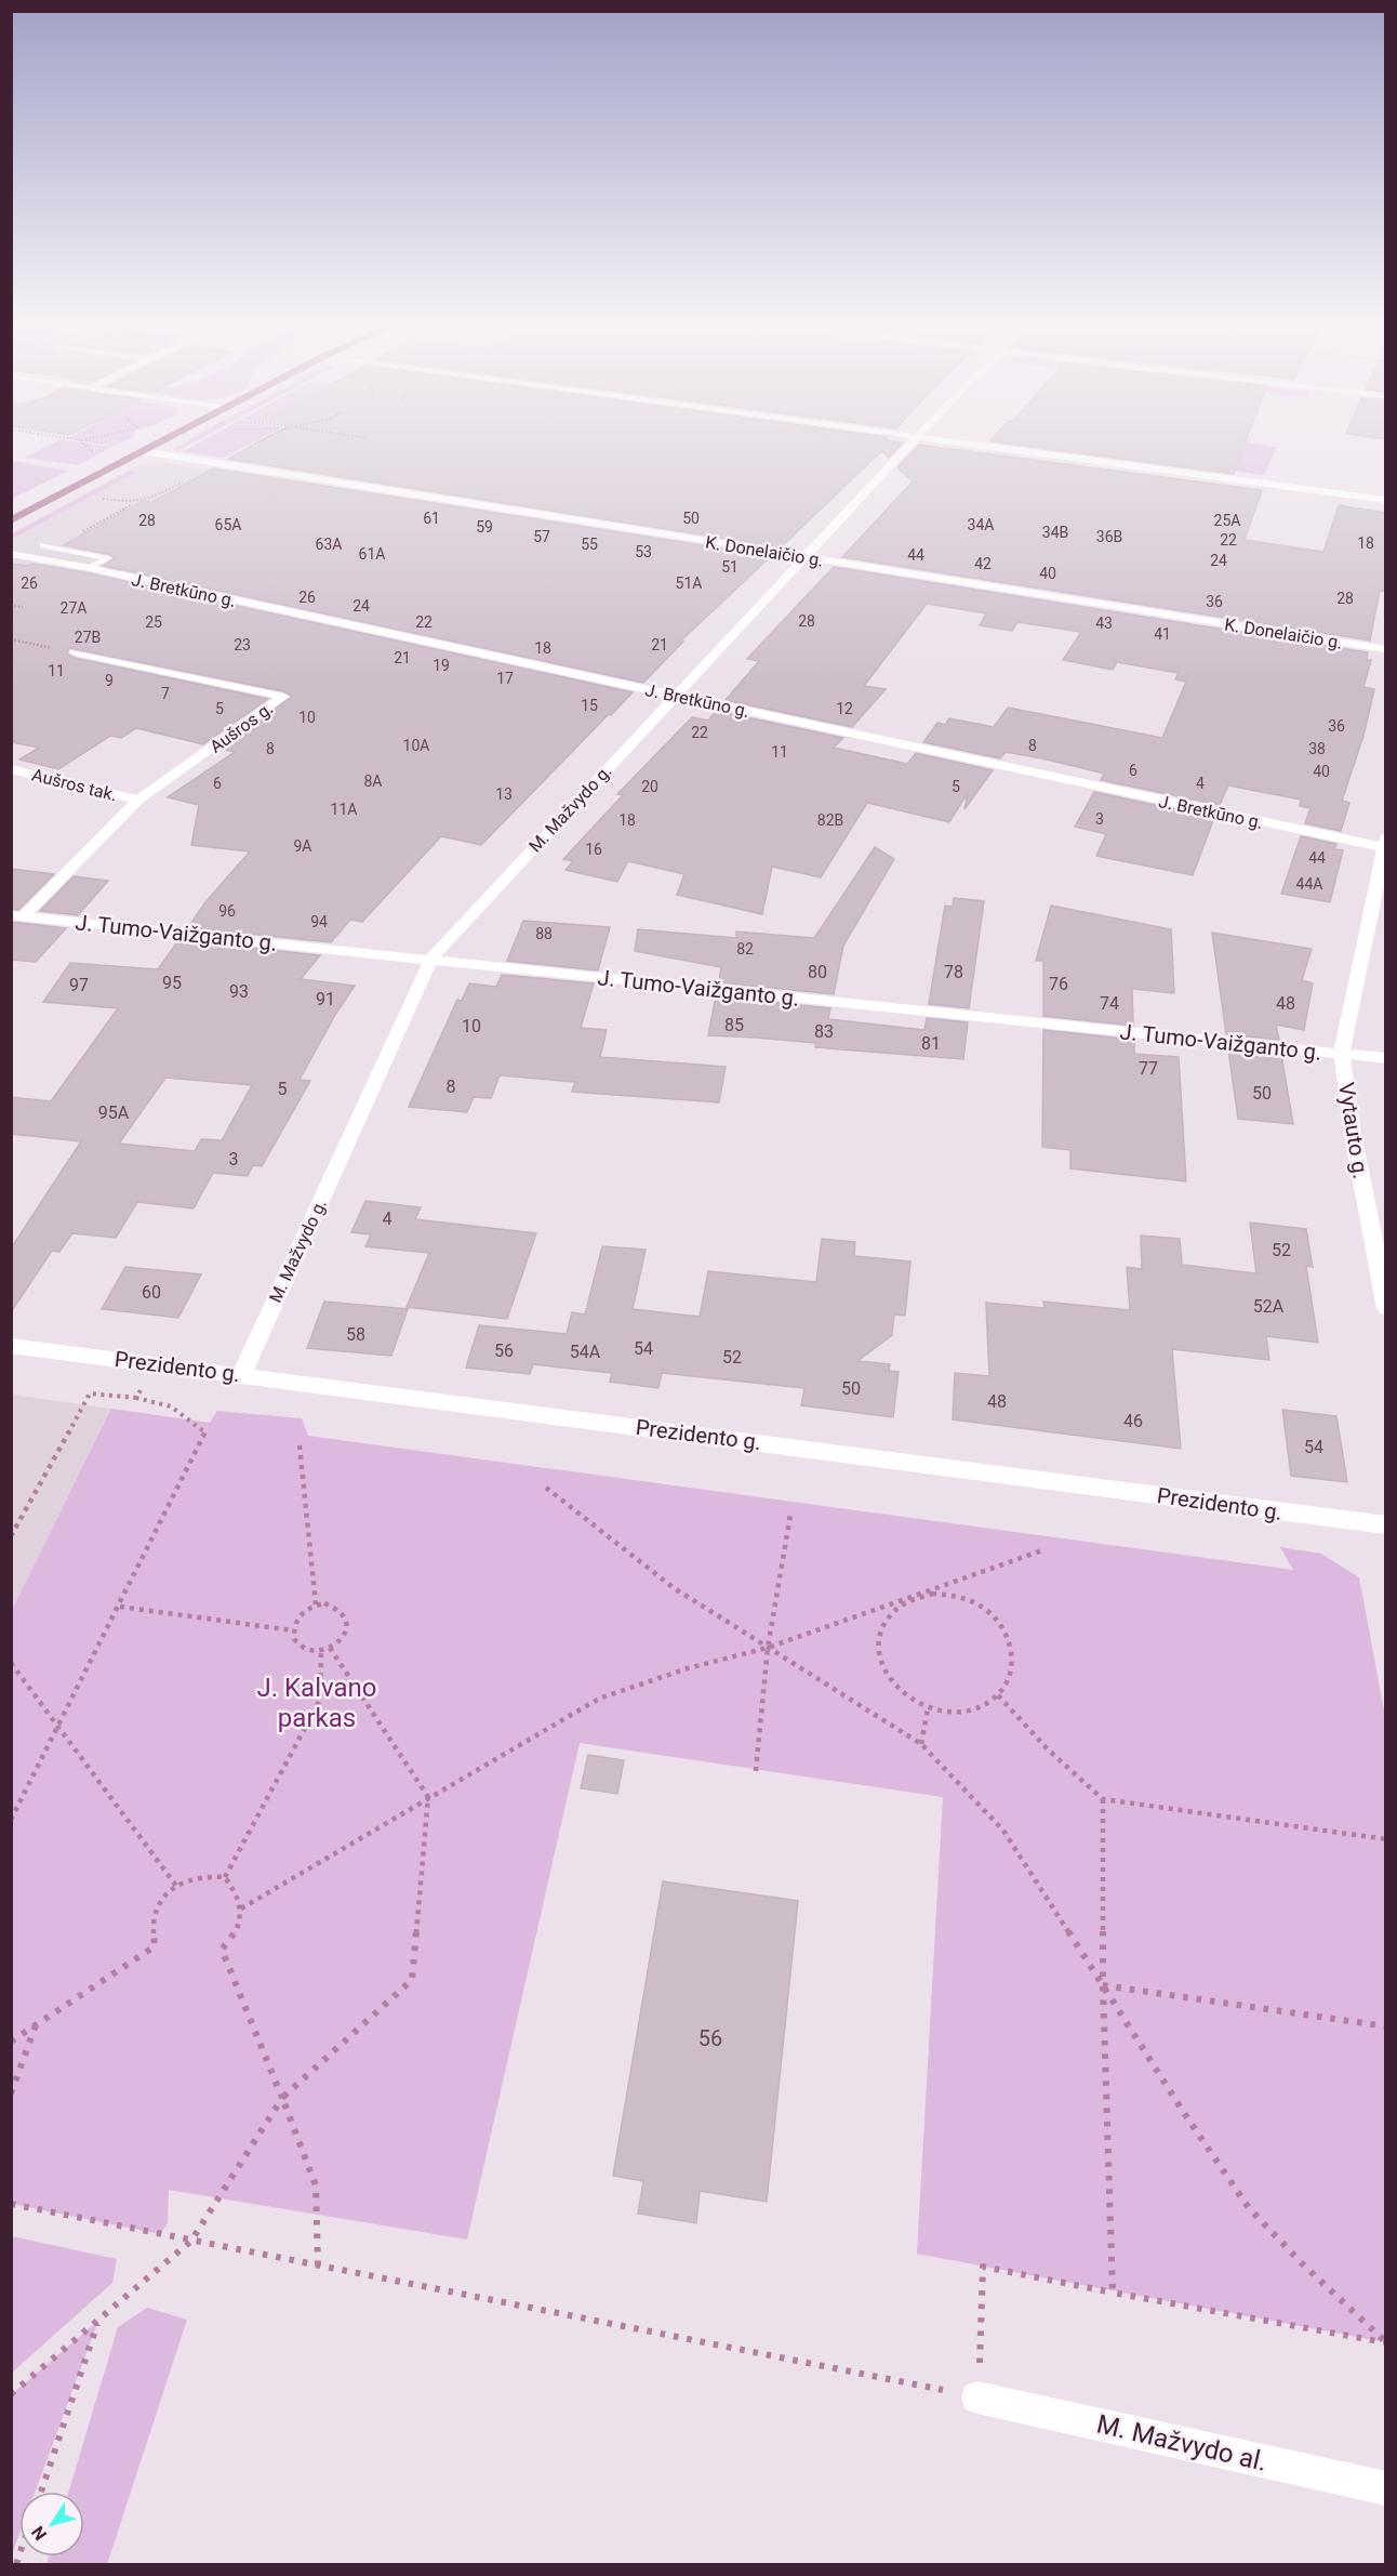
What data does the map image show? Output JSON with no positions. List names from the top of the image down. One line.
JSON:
{"streets":{"street":["K. Donelaičio g.","J. Bretkūno g.","Aušros g.","Aušros tak.","M. Mažvydo g.","J. Tumo-Vaižganto g.","Vytauto g.","Prezidento g.","M. Mažvydo al."]},"crossings":[["K. Donelaičio g.","M. Mažvydo g."],["J. Bretkūno g.","M. Mažvydo g."],["J. Bretkūno g.","Vytauto g."],["Aušros g.","Aušros tak."],["Aušros g.","J. Tumo-Vaižganto g."],["M. Mažvydo g.","J. Tumo-Vaižganto g."],["M. Mažvydo g.","Prezidento g."],["J. Tumo-Vaižganto g.","Vytauto g."]],"parks":["J. Kalvano parkas"],"house_numbers":["61","50","28","25A","65A","34A","59","34B","57","36B","22","18","63A","55","53","61A","44","24","42","51","40","26","51A","26","28","36","24","27A","28","25","22","43","41","27B","23","21","18","21","19","11","17","9","7","15","5","12","10","36","22","10A","8","8","38","11","6","40","8A","6","4","20","5","13","11A","3","18","82B","9A","16","44","44A","96","94","88","82","80","78","95","76","97","93","91","74","48","85","10","83","81","77","8","5","50","95A","3","4","52","60","52A","58","54","56","54A","52","50","48","46","54","56"],"north":"bottom left"}
